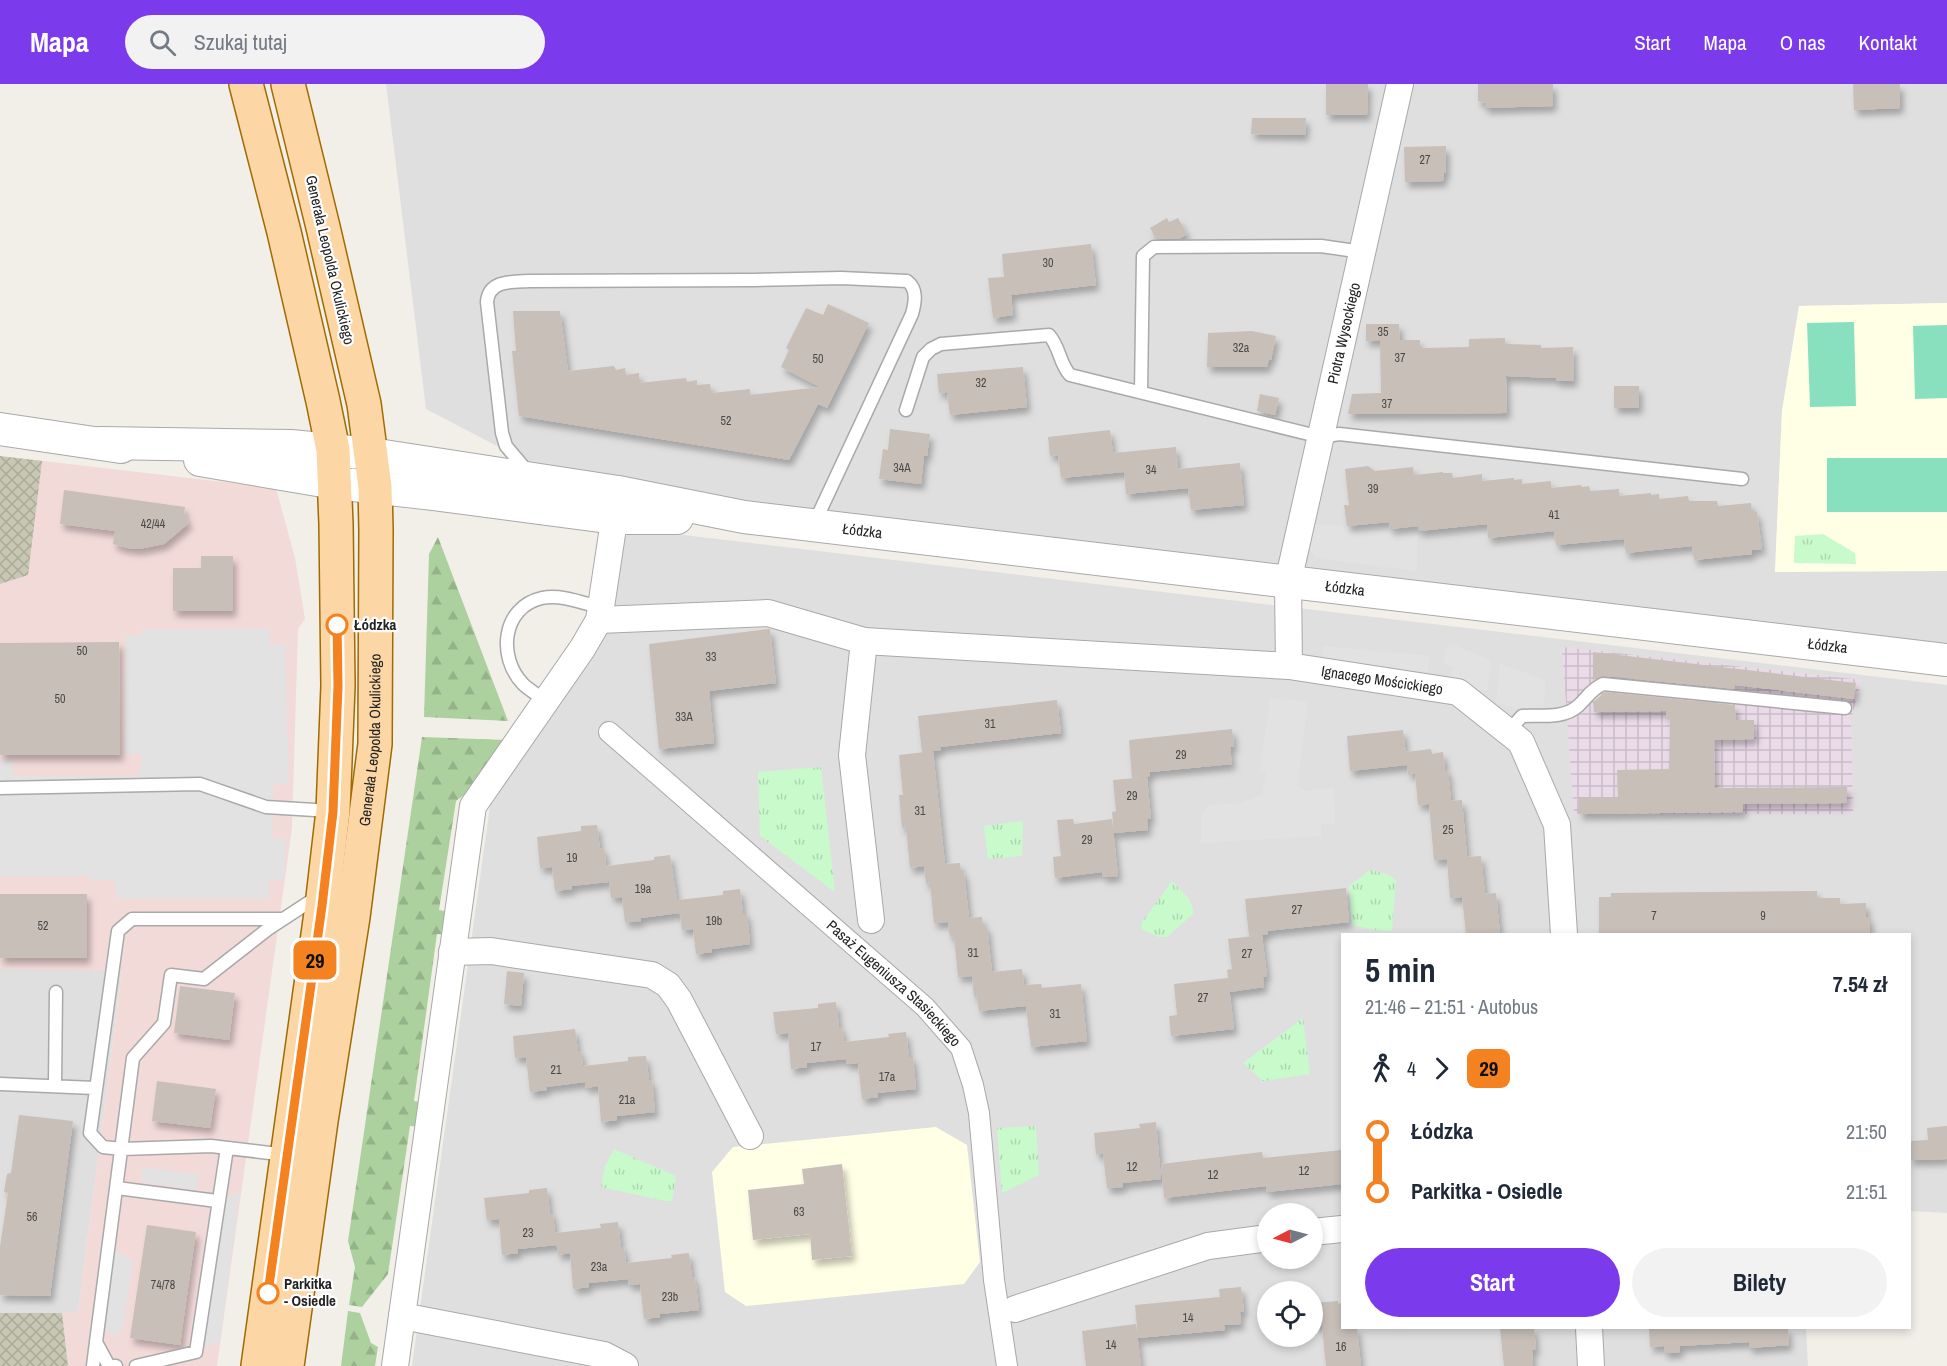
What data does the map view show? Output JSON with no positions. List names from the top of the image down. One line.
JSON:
{"streets":{"main road":["Generała Leopolda Okulickiego"],"street":["Piotra Wysockiego","Łódzka","Ignacego Mościckiego","Pasaż Eugeniusza Stasieckiego"]},"crossings":[["Generała Leopolda Okulickiego","Łódzka"],["Piotra Wysockiego","Łódzka"]],"places":["Łódzka","Parkitka - Osiedle"],"lines":["bus line 29"],"house_numbers":["27","30","35","32a","37","50","32","37","52","34A","34","39","41","42/44","50","33","50","33A","31","29","29","31","25","29","19","19a","27","7","9","19b","52","31","27","27","31","17","21","17a","21a","12","12","12","63","56","23","23a","74/78","23b","14","14","16"],"north":"left","page":{"header":"Mapa","search":"Szukaj tutaj","nav":["Start","Mapa","O nas","Kontakt"],"on_map":"29","heading":["5 min","21:46 – 21:51 · Autobus","7.54 zł"],"legs":["4","29"],"list":[{"name":"Łódzka","value":"21:50"},{"name":"Parkitka - Osiedle","value":"21:51"}],"buttons":["Start","Bilety"]}}
